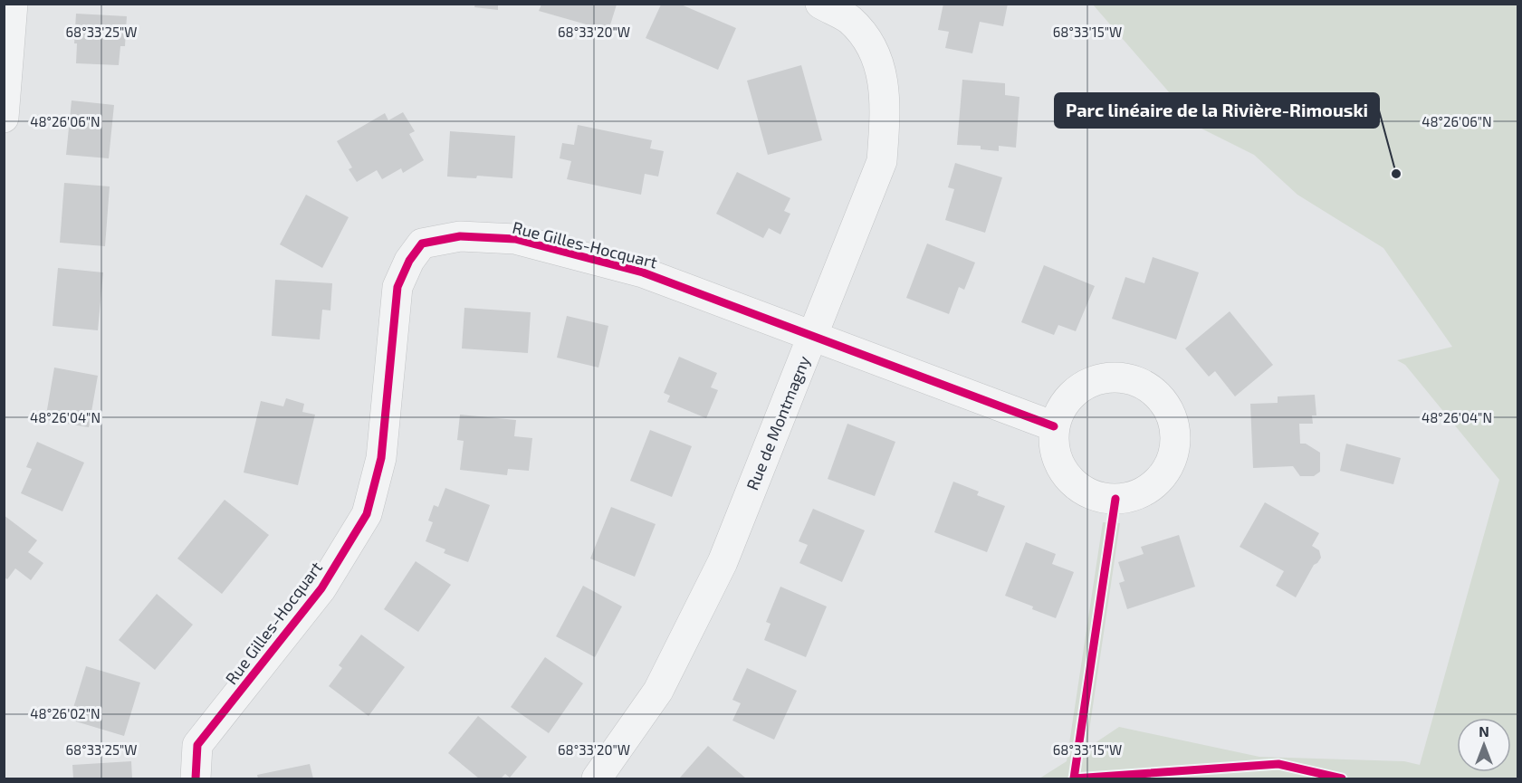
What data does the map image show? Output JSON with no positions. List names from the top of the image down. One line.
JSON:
{"streets":{"street":["Rue Gilles-Hocquart","Rue de Montmagny"]},"crossings":[["Rue Gilles-Hocquart","Rue de Montmagny"]],"places":["Parc linéaire de la Rivière-Rimouski"],"north":"top","coordinates":["68°33'25\"W","68°33'20\"W","68°33'15\"W","48°26'06\"N","48°26'04\"N","48°26'02\"N"]}
